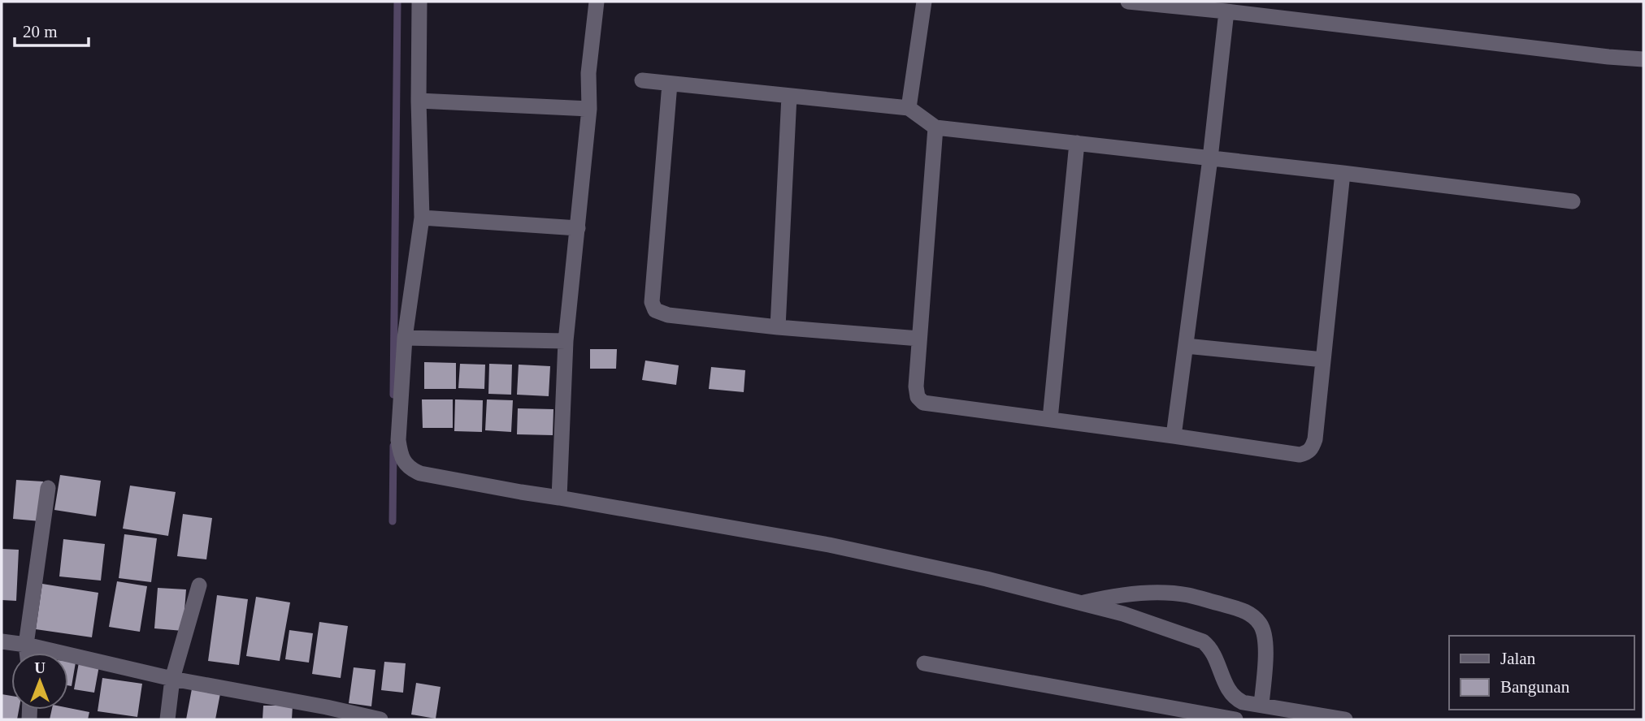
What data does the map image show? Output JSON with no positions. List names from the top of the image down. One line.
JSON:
{"legend":["Jalan","Bangunan"],"scale_bar":"20 m","north":"top"}
